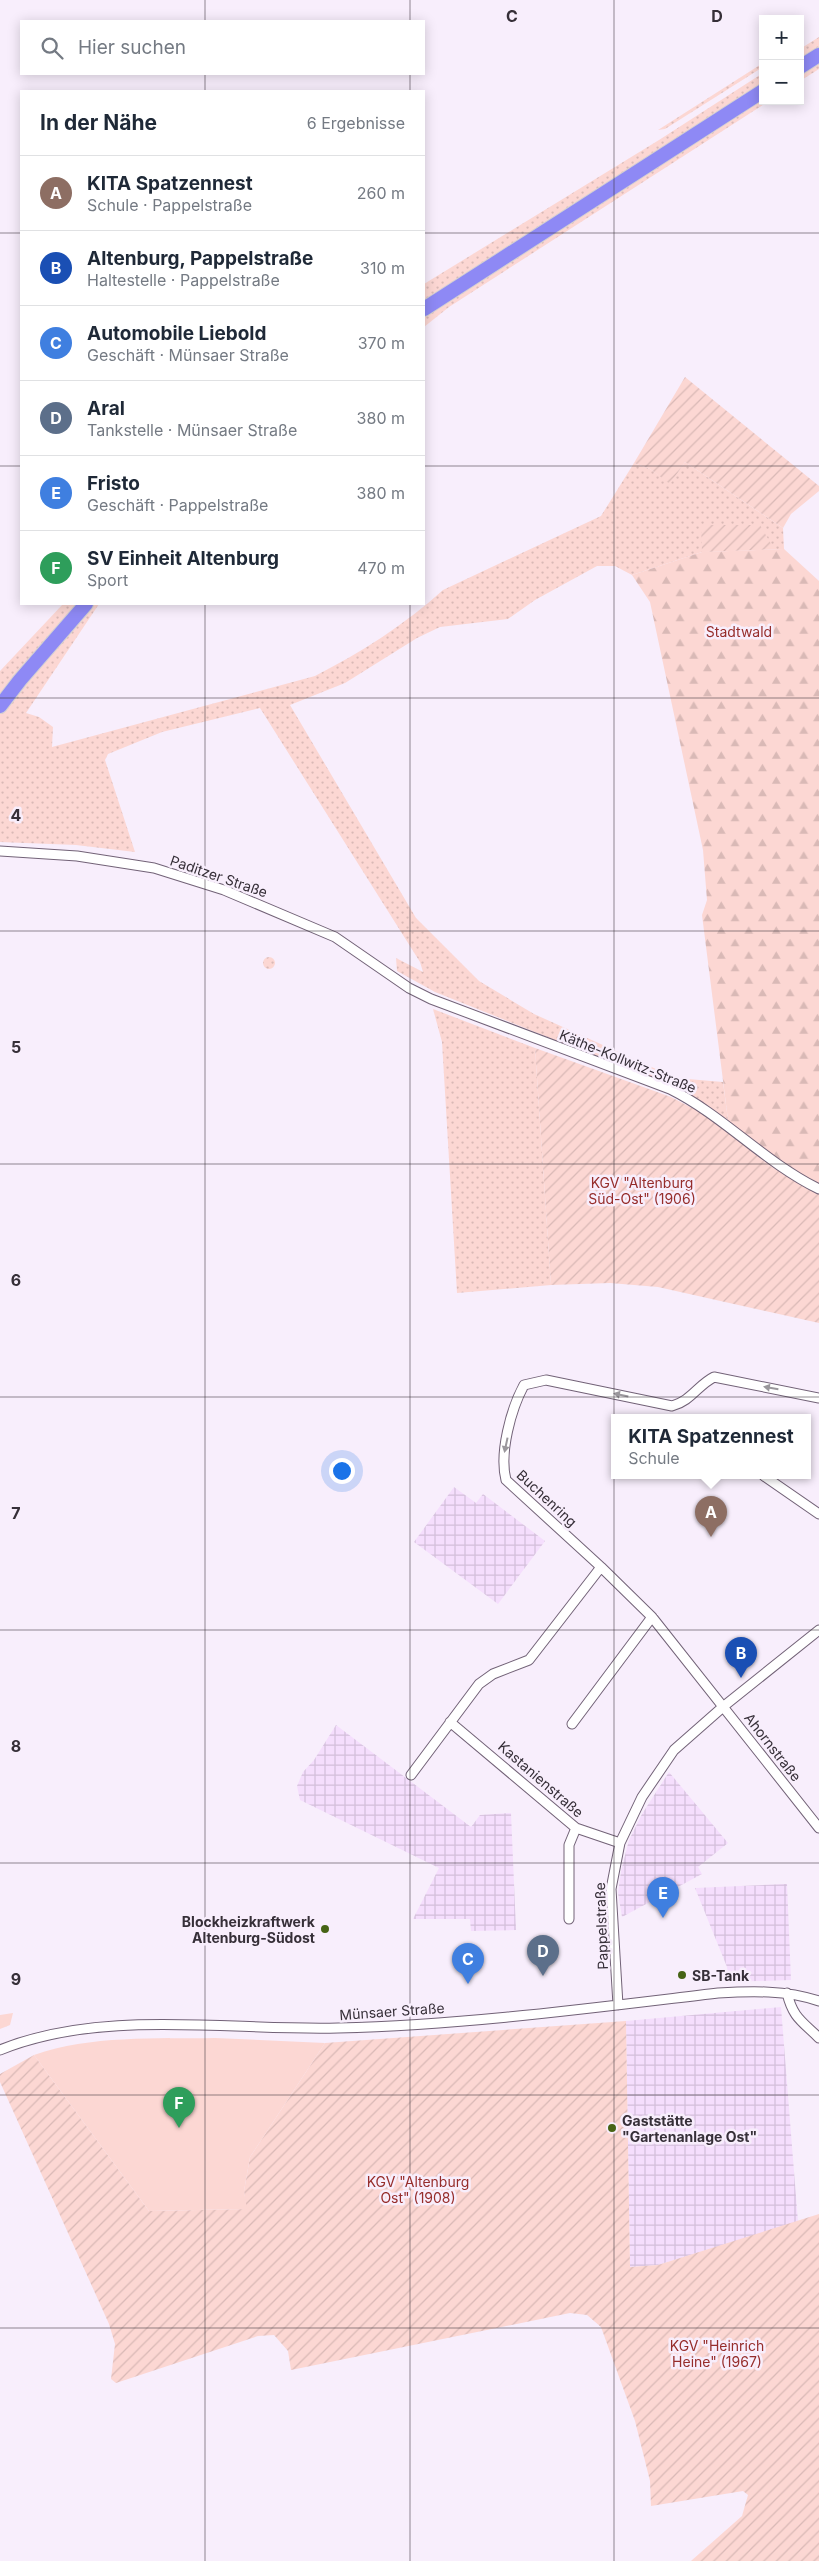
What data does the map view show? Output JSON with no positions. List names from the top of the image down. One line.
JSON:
{"streets":{"street":["Paditzer Straße","Käthe-Kollwitz-Straße","Buchenring","Ahornstraße","Kastanienstraße","Pappelstraße","Münsaer Straße"]},"crossings":[["Paditzer Straße","Käthe-Kollwitz-Straße"],["Buchenring","Ahornstraße"],["Buchenring","Pappelstraße"],["Ahornstraße","Pappelstraße"],["Kastanienstraße","Pappelstraße"],["Pappelstraße","Münsaer Straße"]],"parks":["Stadtwald","KGV \"Altenburg Süd-Ost\" (1906)","KGV \"Altenburg Ost\" (1908)","KGV \"Heinrich Heine\" (1967)"],"places":["Blockheizkraftwerk Altenburg-Südost","SB-Tank","Gaststätte \"Gartenanlage Ost\""],"page":{"map_buttons":["+","−"],"search":"Hier suchen","heading":["In der Nähe","6 Ergebnisse"],"list":[{"mark":"A","name":"KITA Spatzennest","note":"Schule · Pappelstraße","value":"260 m"},{"mark":"B","name":"Altenburg, Pappelstraße","note":"Haltestelle · Pappelstraße","value":"310 m"},{"mark":"C","name":"Automobile Liebold","note":"Geschäft · Münsaer Straße","value":"370 m"},{"mark":"D","name":"Aral","note":"Tankstelle · Münsaer Straße","value":"380 m"},{"mark":"E","name":"Fristo","note":"Geschäft · Pappelstraße","value":"380 m"},{"mark":"F","name":"SV Einheit Altenburg","note":"Sport","value":"470 m"}],"popup":["KITA Spatzennest","Schule"],"pins":["A","B","E","D","C","F"]},"grid":{"columns":["C","D"],"rows":["4","5","6","7","8","9"]}}
